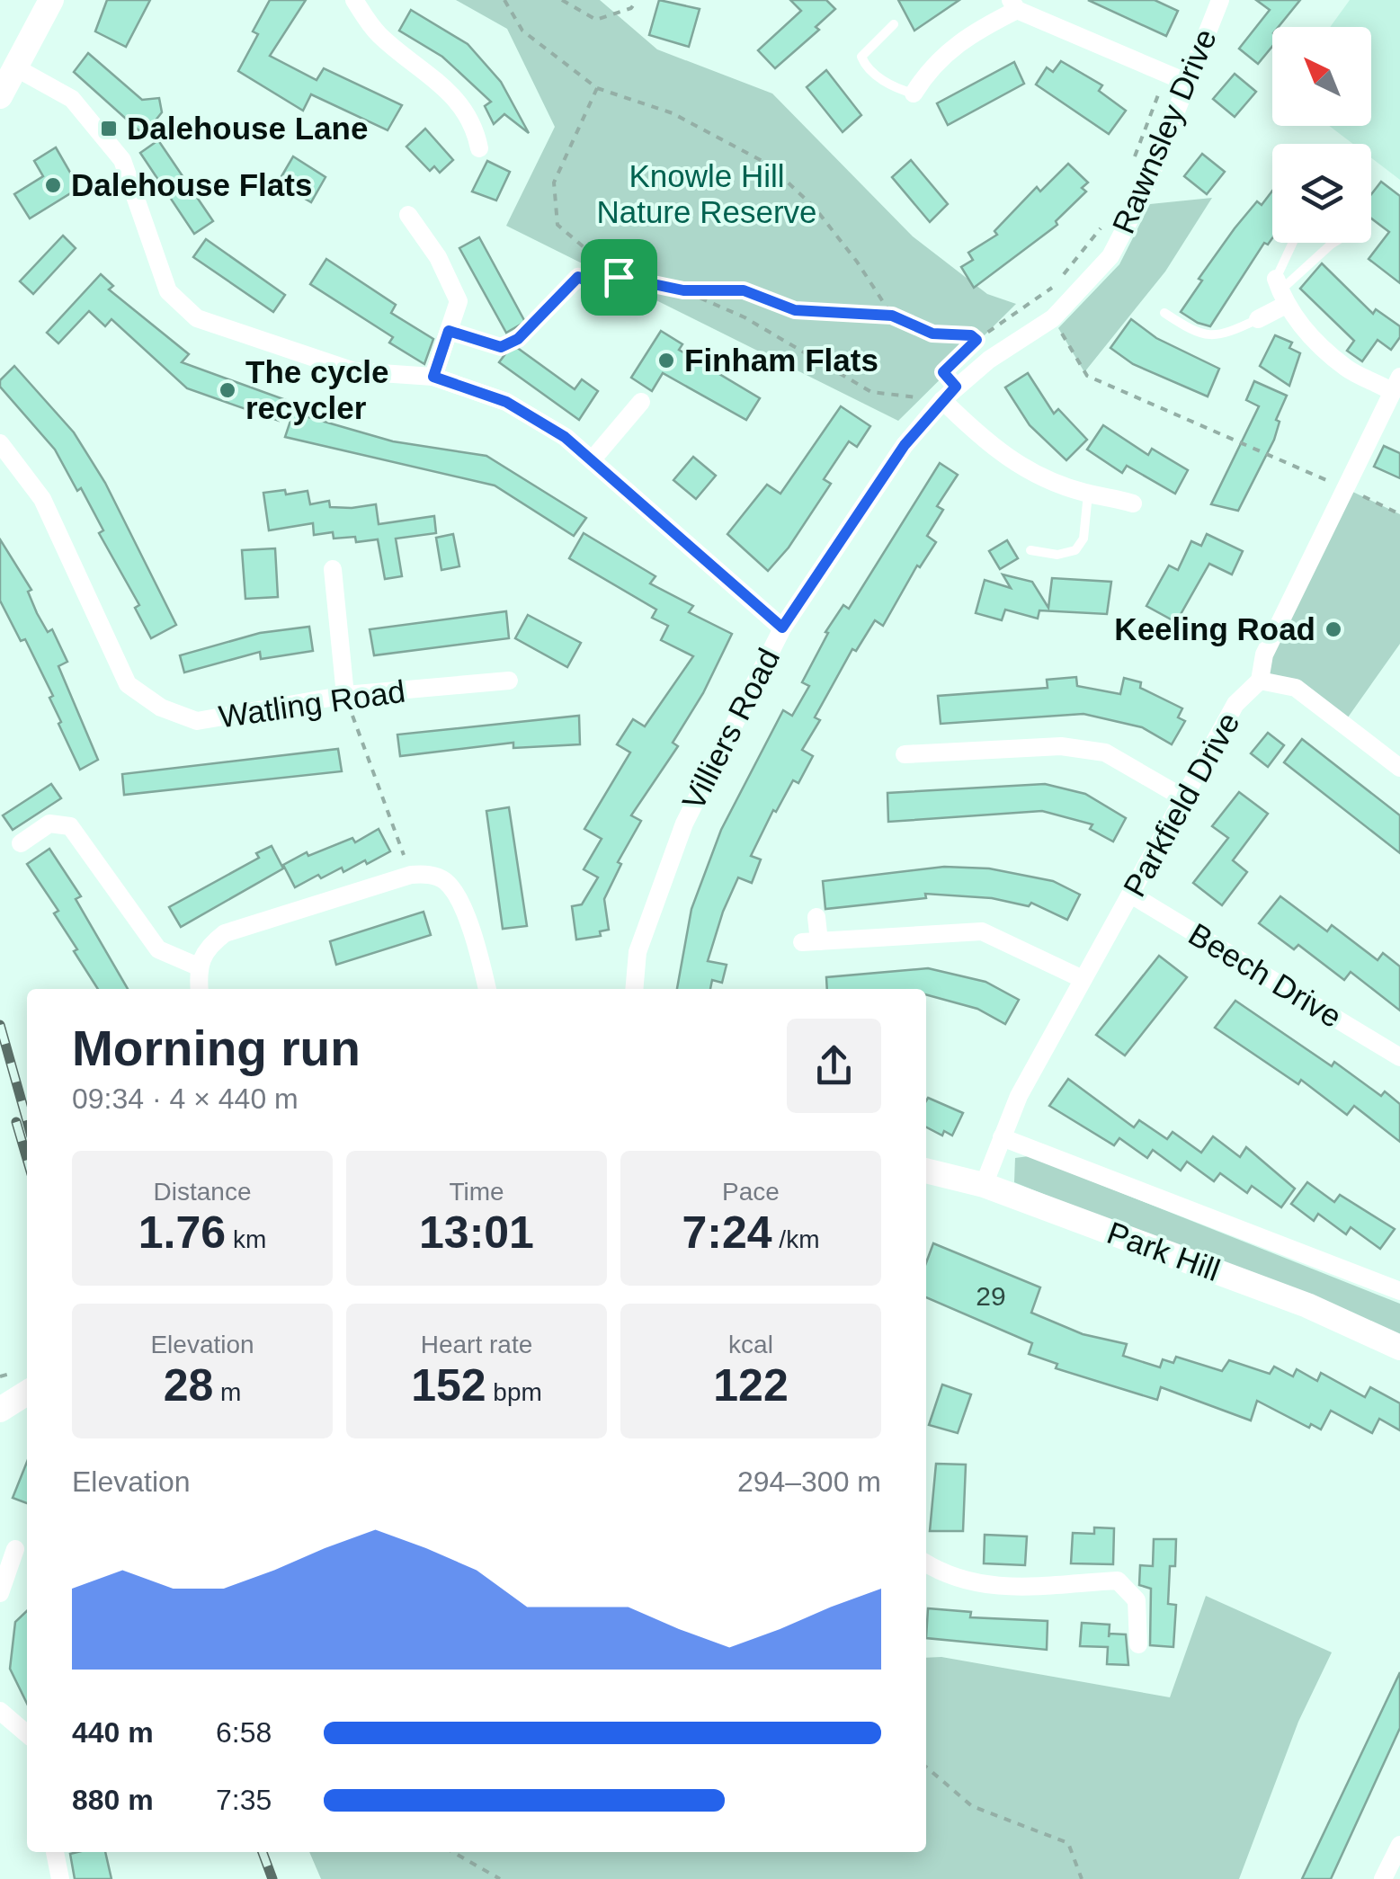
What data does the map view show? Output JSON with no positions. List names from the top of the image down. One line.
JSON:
{"streets":{"street":["Rawnsley Drive","Watling Road","Villiers Road","Parkfield Drive","Beech Drive","Park Hill"]},"crossings":[["Rawnsley Drive","Villiers Road"],["Parkfield Drive","Beech Drive"],["Parkfield Drive","Park Hill"]],"parks":["Knowle Hill Nature Reserve"],"places":{"transit":["Dalehouse Lane"],"other":["Dalehouse Flats","Finham Flats","The cycle recycler","Keeling Road"]},"house_numbers":["29"],"north":"top left","page":{"heading":["Morning run","09:34 · 4 × 440 m"],"stats":[["Distance","1.76 km"],["Time","13:01"],["Pace","7:24 /km"],["Elevation","28 m"],["Heart rate","152 bpm"],["kcal","122"]],"chart":["Elevation","294–300 m"],"list":[{"name":"440 m","note":"6:58"},{"name":"880 m","note":"7:35"}]}}
